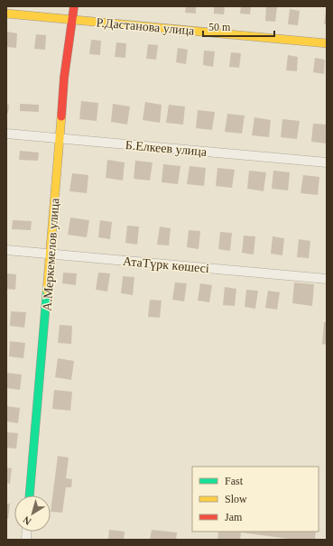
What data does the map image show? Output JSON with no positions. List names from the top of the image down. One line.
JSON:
{"streets":{"street":["Р.Дастанова улица","Б.Елкеев улица","А.Меркемелов улица","АтаТүрк көшесі"]},"crossings":[["Р.Дастанова улица","А.Меркемелов улица"],["Б.Елкеев улица","А.Меркемелов улица"],["А.Меркемелов улица","АтаТүрк көшесі"]],"legend":["Fast","Slow","Jam"],"scale_bar":"50 m","north":"bottom left"}
